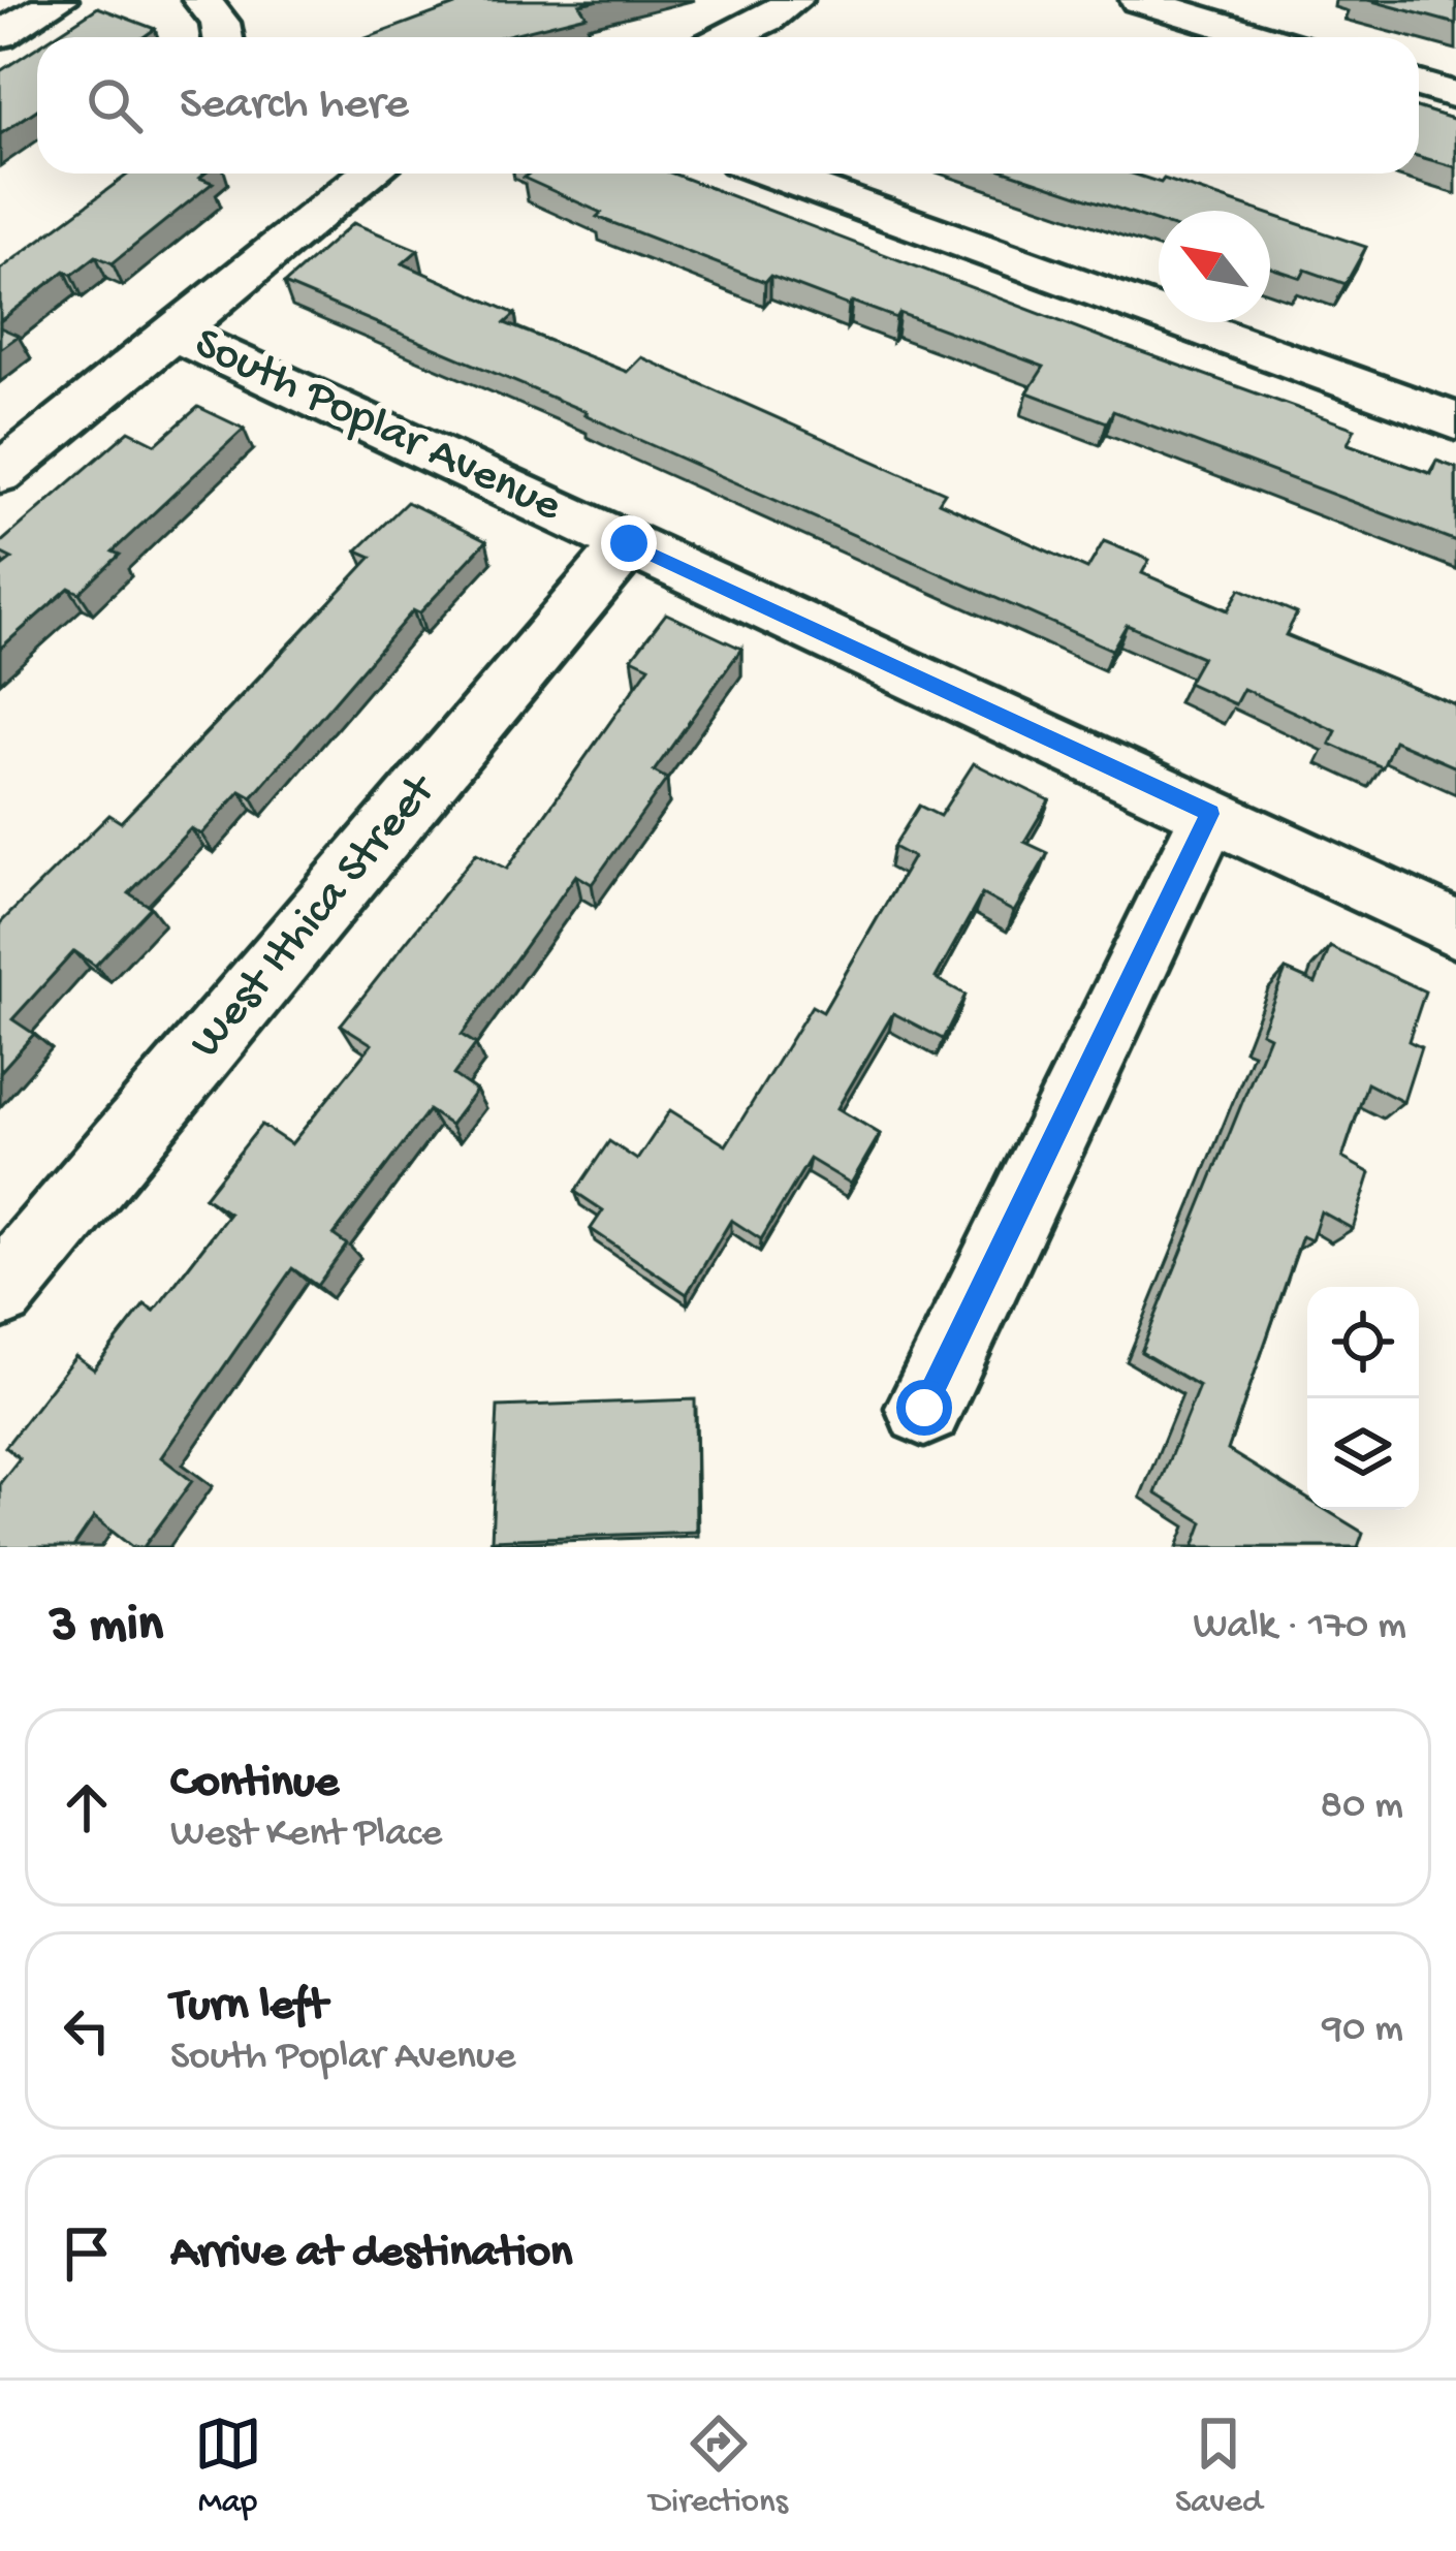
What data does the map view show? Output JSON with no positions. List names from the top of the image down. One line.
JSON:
{"streets":{"street":["South Poplar Avenue","West Ithica Street"]},"crossings":[["South Poplar Avenue","West Ithica Street"]],"north":"top left","page":{"search":"Search here","heading":["3 min","Walk · 170 m"],"list":[["Continue","West Kent Place","80 m"],["Turn left","South Poplar Avenue","90 m"],"Arrive at destination"],"nav":["Map","Directions","Saved"]}}
